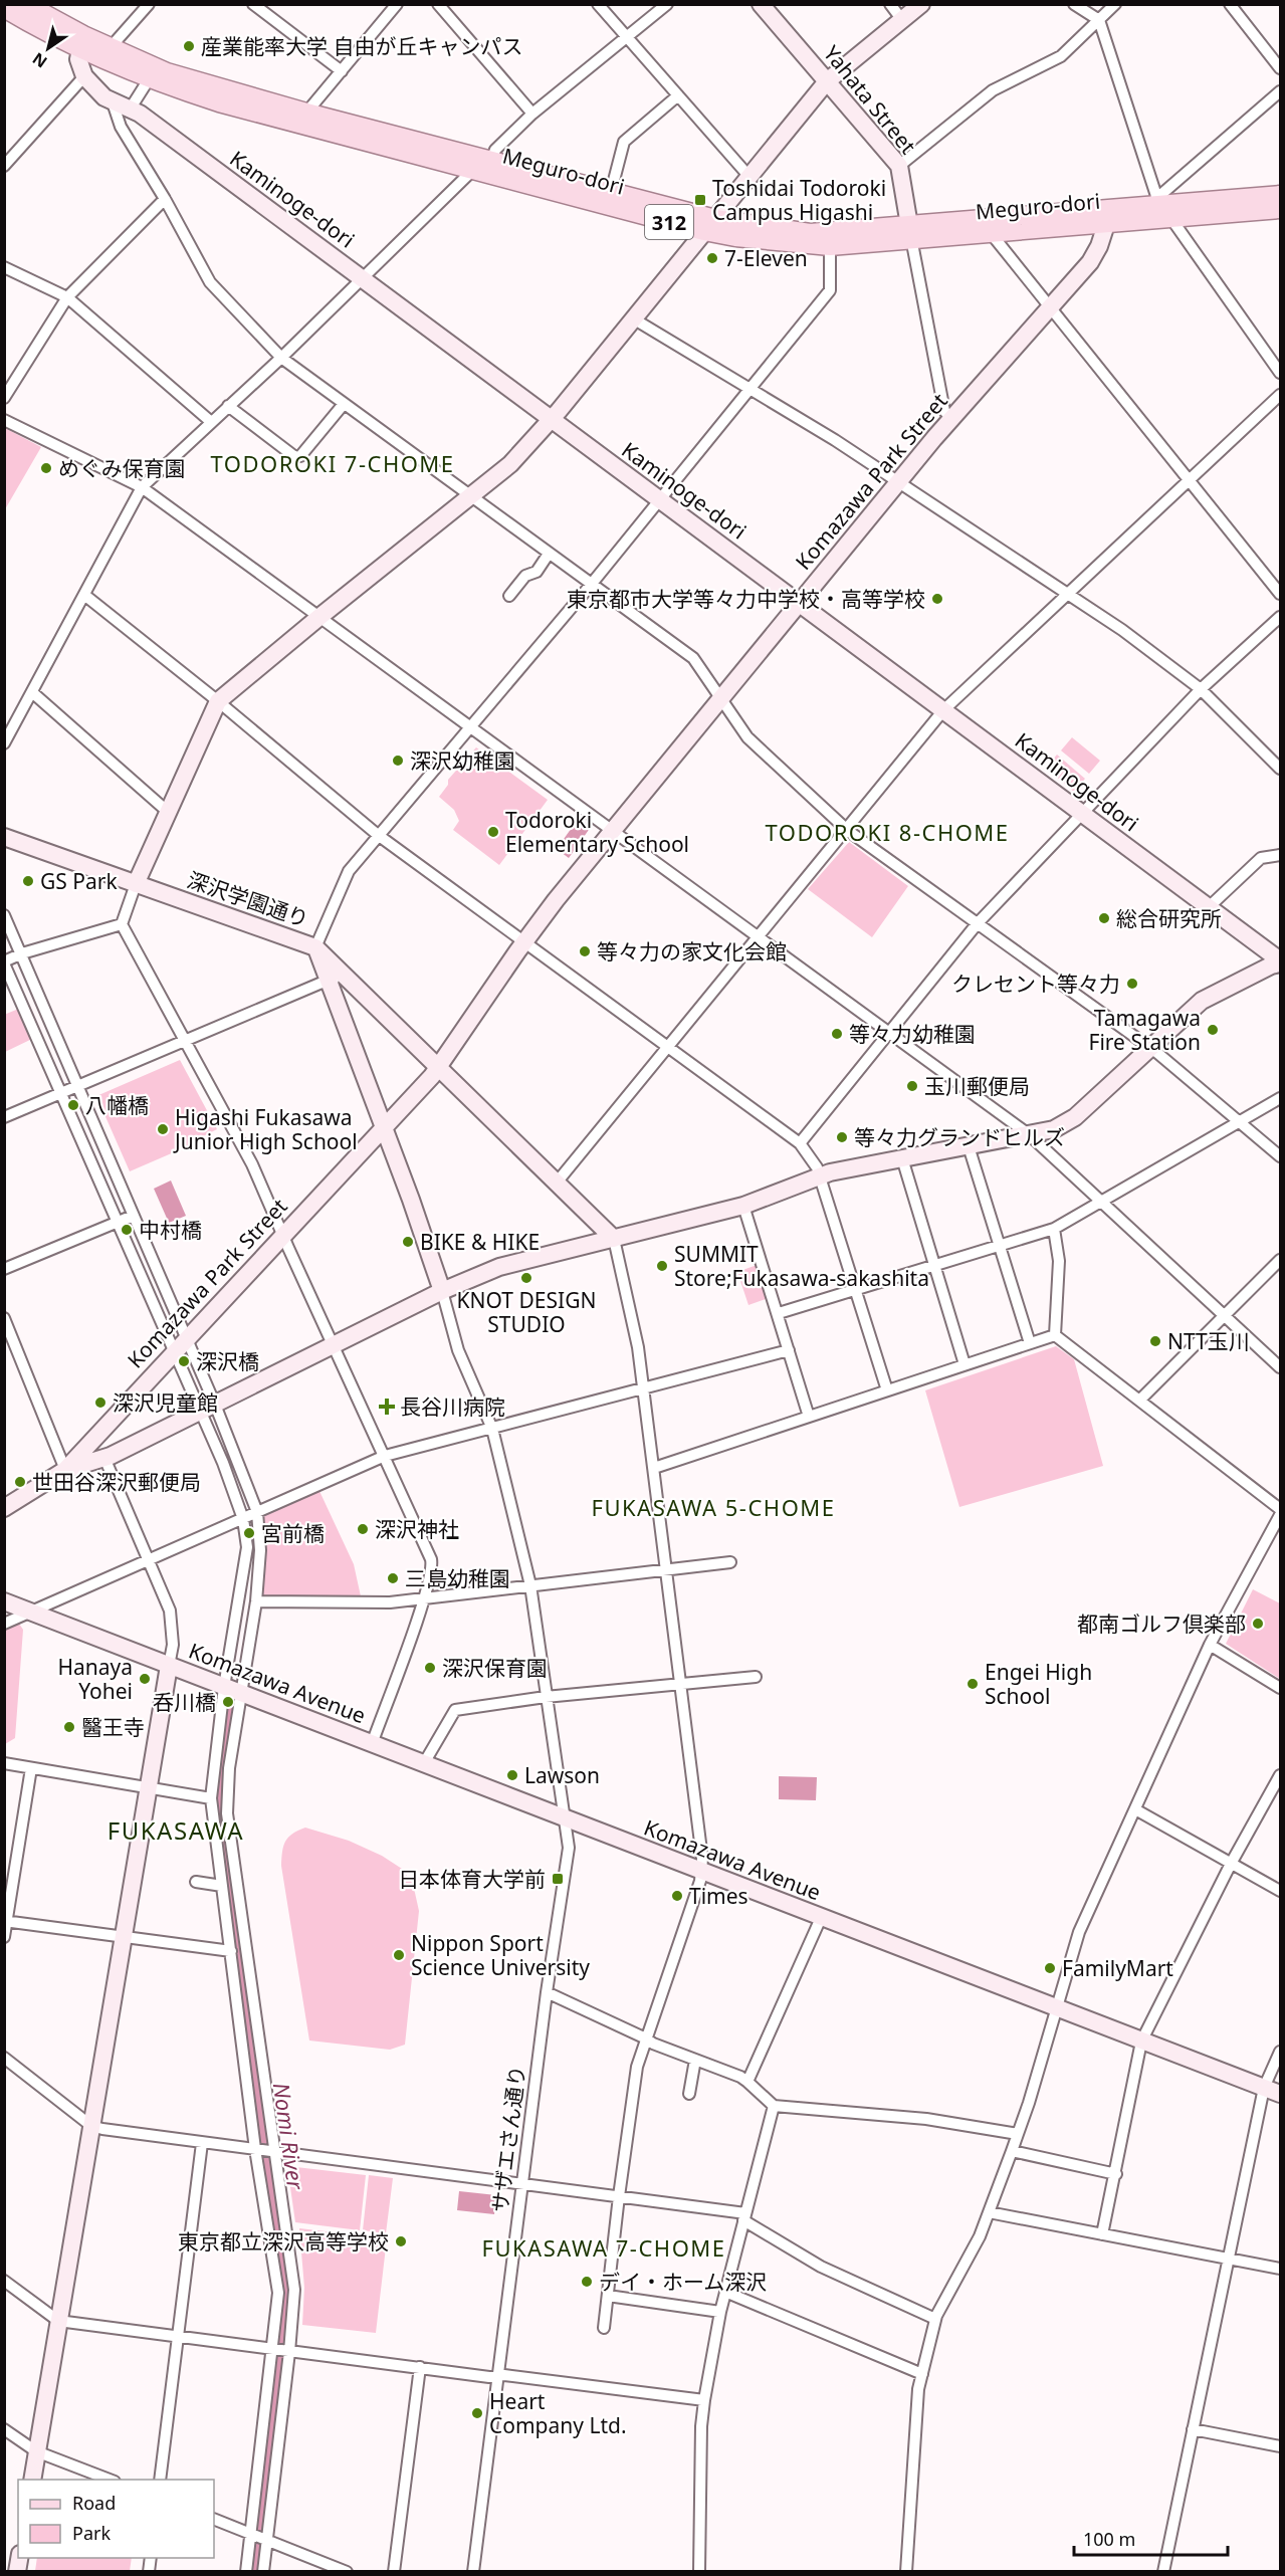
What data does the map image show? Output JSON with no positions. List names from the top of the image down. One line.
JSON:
{"streets":{"main road":["Meguro-dori","312"],"street":["Yahata Street","Kaminoge-dori","Komazawa Park Street","深沢学園通り","Komazawa Avenue","サザエさん通り"]},"crossings":[["Yahata Street","Meguro-dori"],["Meguro-dori","Komazawa Park Street"],["Kaminoge-dori","Komazawa Park Street"],["Komazawa Park Street","深沢学園通り"],["Komazawa Avenue","サザエさん通り"]],"districts":["TODOROKI 7-CHOME","TODOROKI 8-CHOME","FUKASAWA 5-CHOME","FUKASAWA","FUKASAWA 7-CHOME"],"water":["Nomi River"],"places":{"other":["産業能率大学 自由が丘キャンパス","7-Eleven","めぐみ保育園","東京都市大学等々力中学校・高等学校","深沢幼稚園","Todoroki Elementary School","GS Park","総合研究所","等々力の家文化会館","クレセント等々力","Tamagawa Fire Station","等々力幼稚園","玉川郵便局","八幡橋","Higashi Fukasawa Junior High School","等々力グランドヒルズ","中村橋","BIKE & HIKE","SUMMIT Store;Fukasawa-sakashita","KNOT DESIGN STUDIO","NTT玉川","深沢橋","深沢児童館","世田谷深沢郵便局","深沢神社","宮前橋","三島幼稚園","都南ゴルフ倶楽部","深沢保育園","Hanaya Yohei","Engei High School","呑川橋","醫王寺","Lawson","Times","Nippon Sport Science University","FamilyMart","東京都立深沢高等学校","デイ・ホーム深沢","Heart Company Ltd."],"transit":["Toshidai Todoroki Campus Higashi","日本体育大学前"],"health":["長谷川病院"]},"legend":["Road","Park"],"scale_bar":"100 m","north":"bottom left"}
